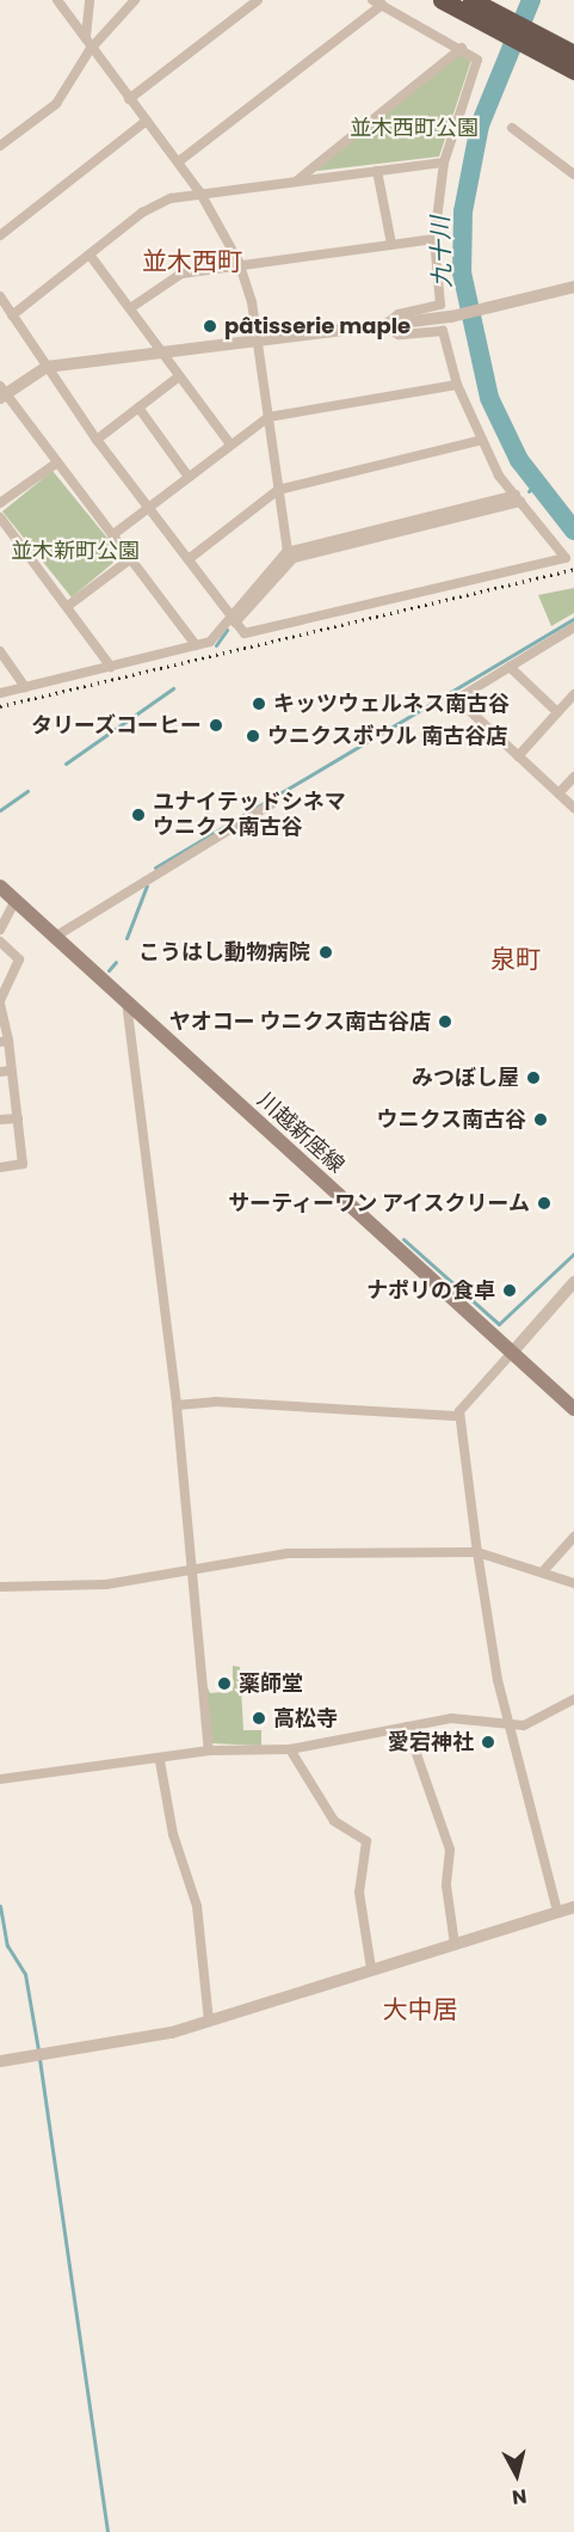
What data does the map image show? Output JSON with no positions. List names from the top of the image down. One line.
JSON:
{"streets":{"main road":["川越新座線"]},"districts":["並木西町","泉町","大中居"],"water":["九十川"],"parks":["並木西町公園","並木新町公園"],"places":["pâtisserie maple","キッツウェルネス南古谷","タリーズコーヒー","ウニクスボウル 南古谷店","ユナイテッドシネマ ウニクス南古谷","こうはし動物病院","ヤオコー ウニクス南古谷店","みつぼし屋","ウニクス南古谷","サーティーワン アイスクリーム","ナポリの食卓","薬師堂","高松寺","愛宕神社"],"north":"bottom"}
